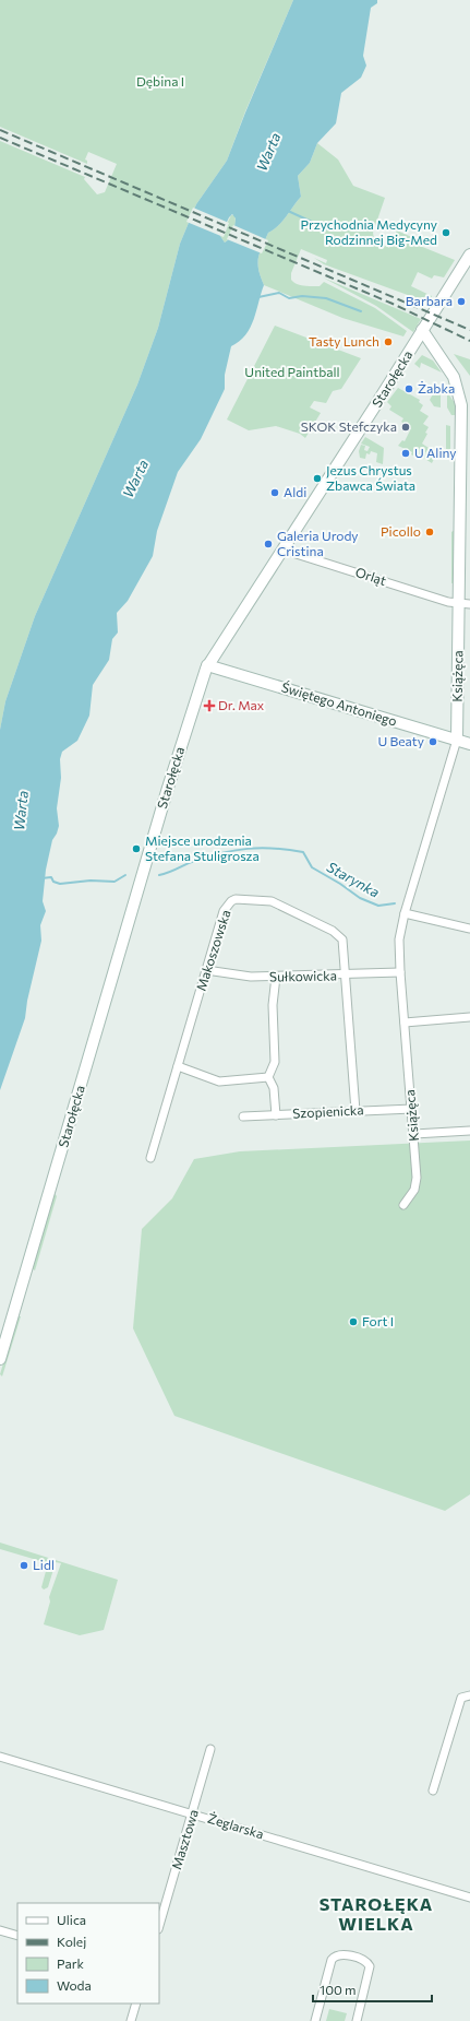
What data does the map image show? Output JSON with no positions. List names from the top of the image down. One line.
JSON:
{"streets":{"street":["Starołęcka","Orląt","Książęca","Świętego Antoniego","Makoszowska","Sułkowicka","Szopienicka","Żeglarska","Masztowa"]},"crossings":[["Starołęcka","Orląt"],["Starołęcka","Książęca"],["Starołęcka","Świętego Antoniego"],["Orląt","Książęca"],["Książęca","Świętego Antoniego"],["Książęca","Sułkowicka"],["Książęca","Szopienicka"],["Makoszowska","Sułkowicka"],["Makoszowska","Szopienicka"],["Żeglarska","Masztowa"]],"districts":["STAROŁĘKA WIELKA"],"water":["Warta","Starynka"],"parks":["Dębina I","United Paintball"],"places":{"other":["Przychodnia Medycyny Rodzinnej Big-Med","Barbara","Tasty Lunch","Żabka","SKOK Stefczyka","U Aliny","Jezus Chrystus Zbawca Świata","Aldi","Picollo","Galeria Urody Cristina","U Beaty","Miejsce urodzenia Stefana Stuligrosza","Fort I","Lidl"],"health":["Dr. Max"]},"legend":["Ulica","Kolej","Park","Woda"],"scale_bar":"100 m"}
